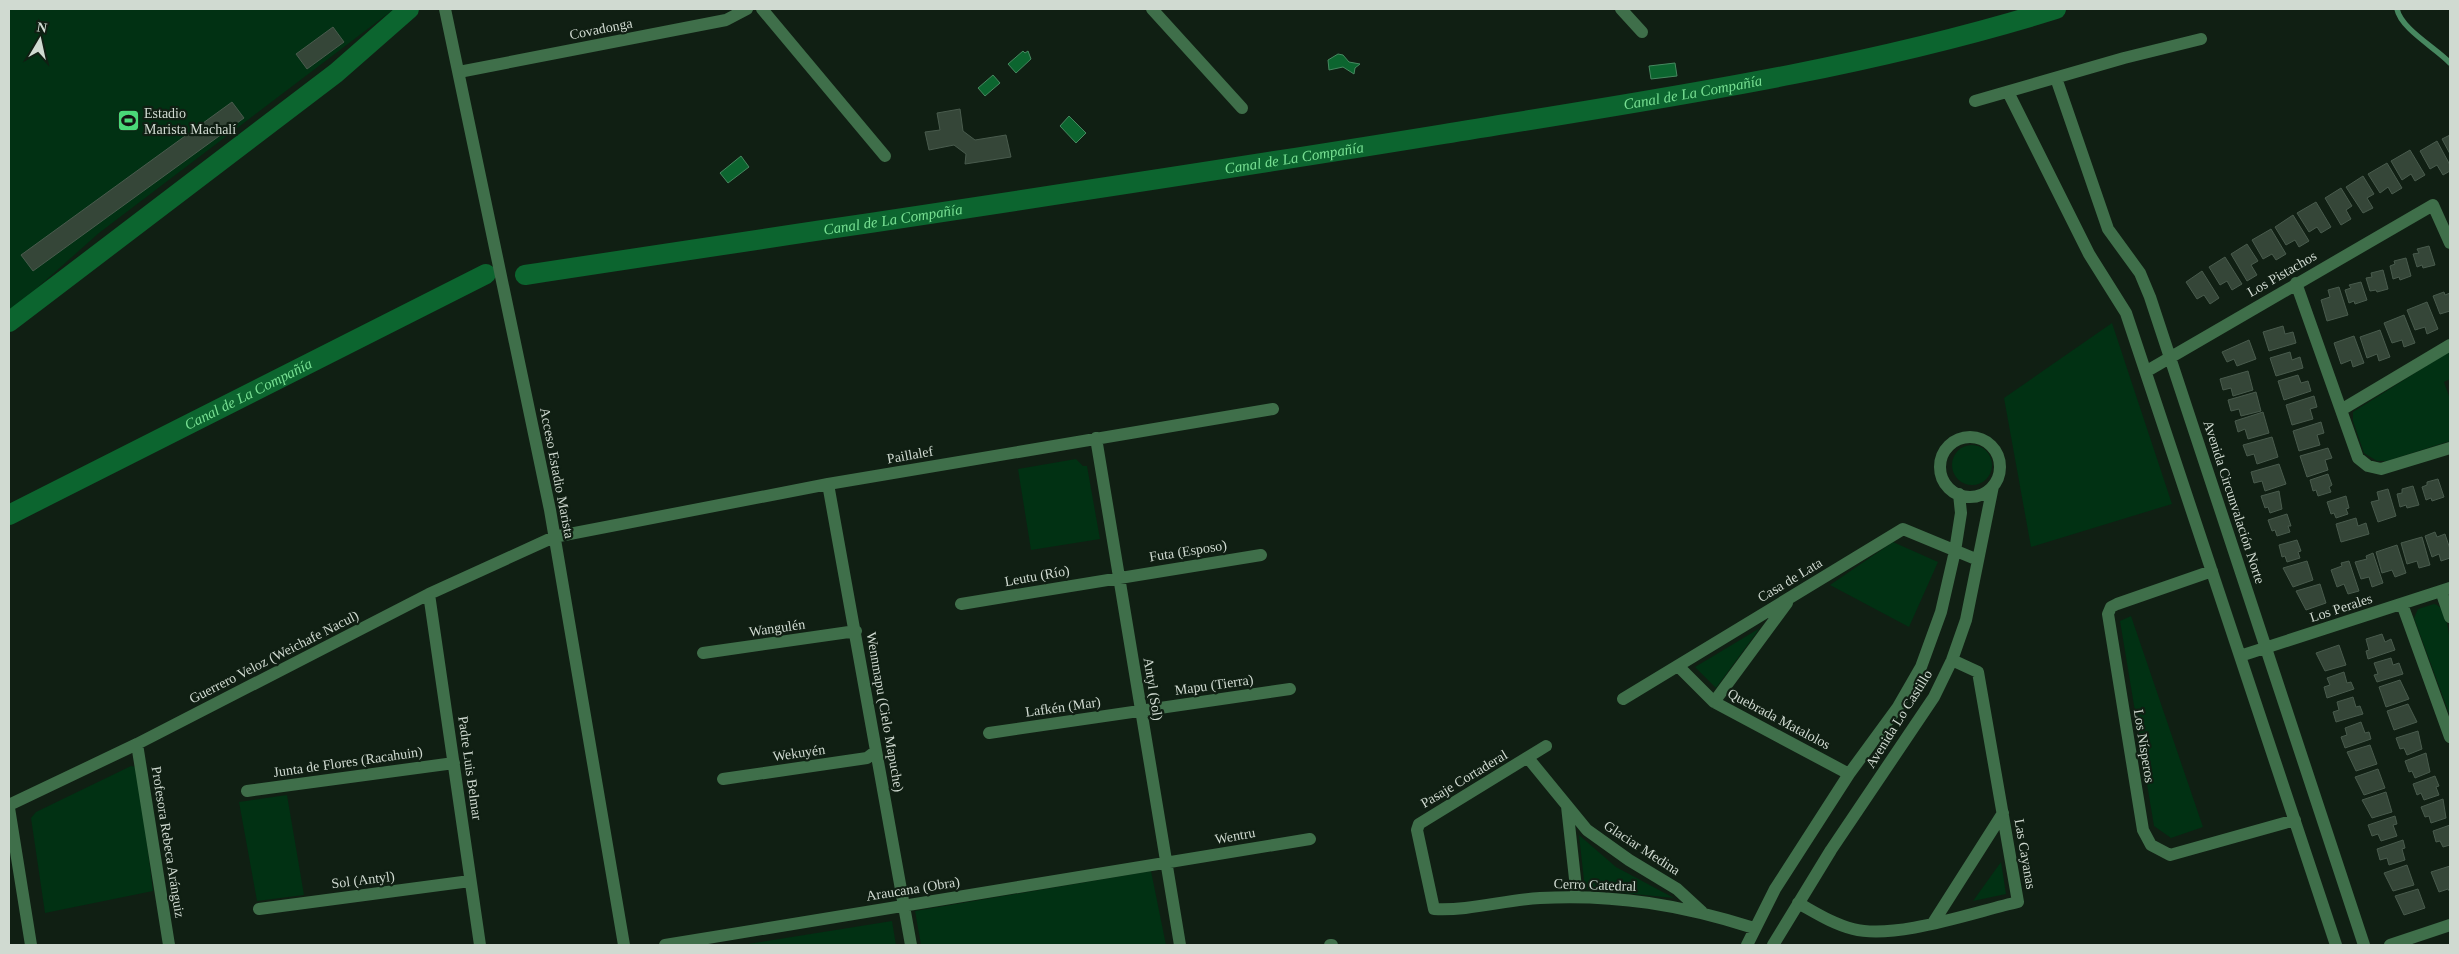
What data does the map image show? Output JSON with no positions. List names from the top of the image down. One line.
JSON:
{"streets":{"street":["Covadonga","Los Pistachos","Paillalef","Acceso Estadio Marista","Avenida Circunvalación Norte","Futa (Esposo)","Leutu (Río)","Casa de Lata","Los Perales","Wangulén","Guerrero Veloz (Weichafe Nacul)","Mapu (Tierra)","Antyl (Sol)","Lafkén (Mar)","Wennmapu (Cielo Mapuche)","Quebrada Matalolos","Avenida Lo Castillo","Los Nísperos","Wekuyén","Junta de Flores (Racahuin)","Padre Luis Belmar","Pasaje Cortaderal","Wentru","Profesora Rebeca Aránguiz","Glaciar Medina","Las Cayanas","Sol (Antyl)","Cerro Catedral","Araucana (Obra)"]},"crossings":[["Covadonga","Acceso Estadio Marista"],["Los Pistachos","Avenida Circunvalación Norte"],["Paillalef","Acceso Estadio Marista"],["Paillalef","Guerrero Veloz (Weichafe Nacul)"],["Paillalef","Antyl (Sol)"],["Paillalef","Wennmapu (Cielo Mapuche)"],["Acceso Estadio Marista","Guerrero Veloz (Weichafe Nacul)"],["Avenida Circunvalación Norte","Los Perales"],["Futa (Esposo)","Leutu (Río)"],["Futa (Esposo)","Antyl (Sol)"],["Leutu (Río)","Antyl (Sol)"],["Casa de Lata","Quebrada Matalolos"],["Casa de Lata","Avenida Lo Castillo"],["Wangulén","Wennmapu (Cielo Mapuche)"],["Guerrero Veloz (Weichafe Nacul)","Padre Luis Belmar"],["Guerrero Veloz (Weichafe Nacul)","Profesora Rebeca Aránguiz"],["Mapu (Tierra)","Antyl (Sol)"],["Mapu (Tierra)","Lafkén (Mar)"],["Antyl (Sol)","Lafkén (Mar)"],["Antyl (Sol)","Wentru"],["Antyl (Sol)","Araucana (Obra)"],["Wennmapu (Cielo Mapuche)","Wekuyén"],["Wennmapu (Cielo Mapuche)","Araucana (Obra)"],["Quebrada Matalolos","Avenida Lo Castillo"],["Avenida Lo Castillo","Las Cayanas"],["Avenida Lo Castillo","Cerro Catedral"],["Junta de Flores (Racahuin)","Padre Luis Belmar"],["Padre Luis Belmar","Sol (Antyl)"],["Pasaje Cortaderal","Glaciar Medina"],["Pasaje Cortaderal","Cerro Catedral"],["Wentru","Araucana (Obra)"],["Glaciar Medina","Cerro Catedral"]],"water":["Canal de La Compañía"],"places":{"sports":["Estadio Marista Machalí"]},"north":"top"}
